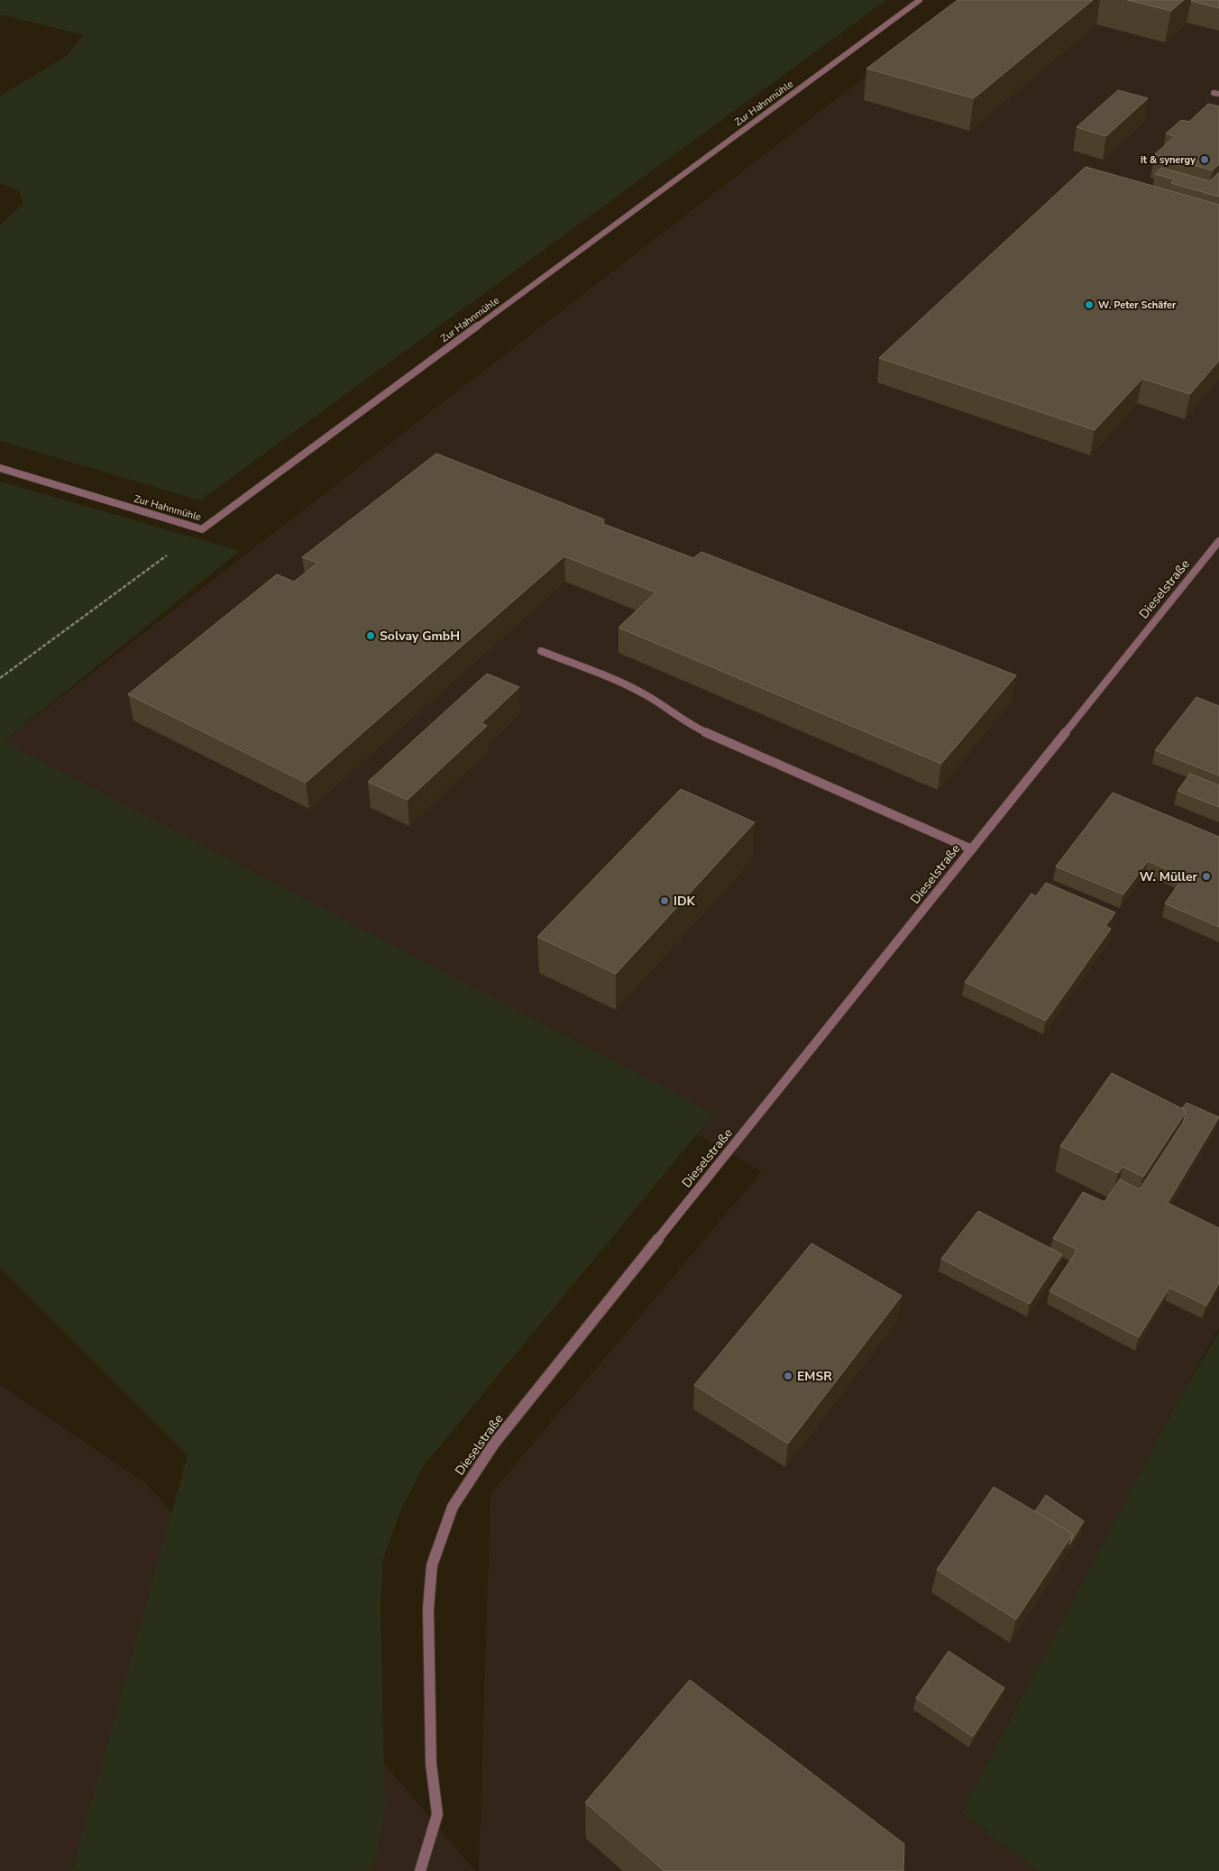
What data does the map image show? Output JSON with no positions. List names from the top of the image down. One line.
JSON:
{"streets":{"street":["Zur Hahnmühle","Dieselstraße"]},"places":["it & synergy","W. Peter Schäfer","Solvay GmbH","W. Müller","IDK","EMSR"]}
